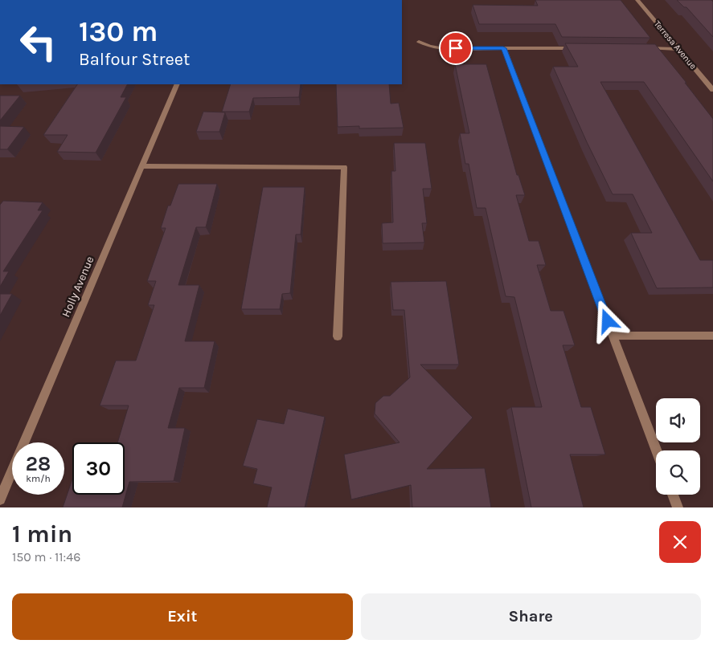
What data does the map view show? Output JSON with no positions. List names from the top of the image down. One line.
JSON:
{"streets":{"street":["Terresa Avenue","Holly Avenue"]},"page":{"turn":["130 m","Balfour Street"],"speed":"28 km/h","limit":"30","heading":["1 min","150 m · 11:46"],"buttons":["Exit","Share"]}}
